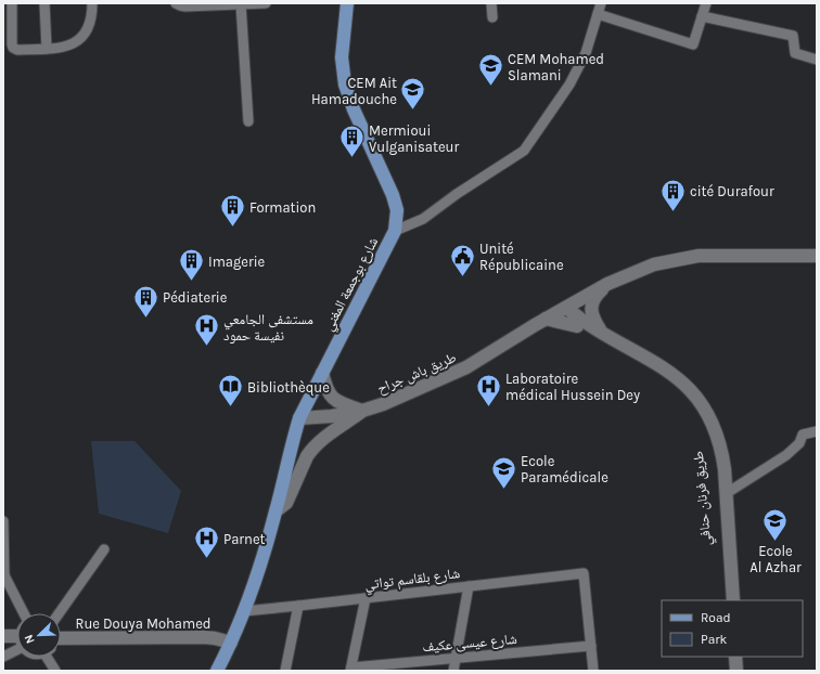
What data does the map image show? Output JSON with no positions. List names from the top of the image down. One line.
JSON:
{"streets":{"main road":["شارع بوجمعة المغني","طريق باش جراح","طريق فرنان حنافي","Rue Douya Mohamed"],"street":["شارع بلقاسم تواتي","شارع عيسى عكيف"]},"crossings":[["شارع بوجمعة المغني","طريق باش جراح"],["شارع بوجمعة المغني","شارع بلقاسم تواتي"],["شارع بوجمعة المغني","Rue Douya Mohamed"],["طريق باش جراح","طريق فرنان حنافي"],["شارع بلقاسم تواتي","شارع عيسى عكيف"]],"places":{"school or university":["CEM Mohamed Slamani","CEM Ait Hamadouche","Ecole Paramédicale","Ecole Al Azhar"],"building":["Mermioui Vulganisateur","cité Durafour","Formation","Imagerie","Pédiaterie"],"public building":["Unité Républicaine"],"hospital":["مستشفى الجامعي نفيسة حمود","Laboratoire médical Hussein Dey","Parnet"],"library":["Bibliothèque"]},"legend":["Road","Park"],"north":"bottom left"}
